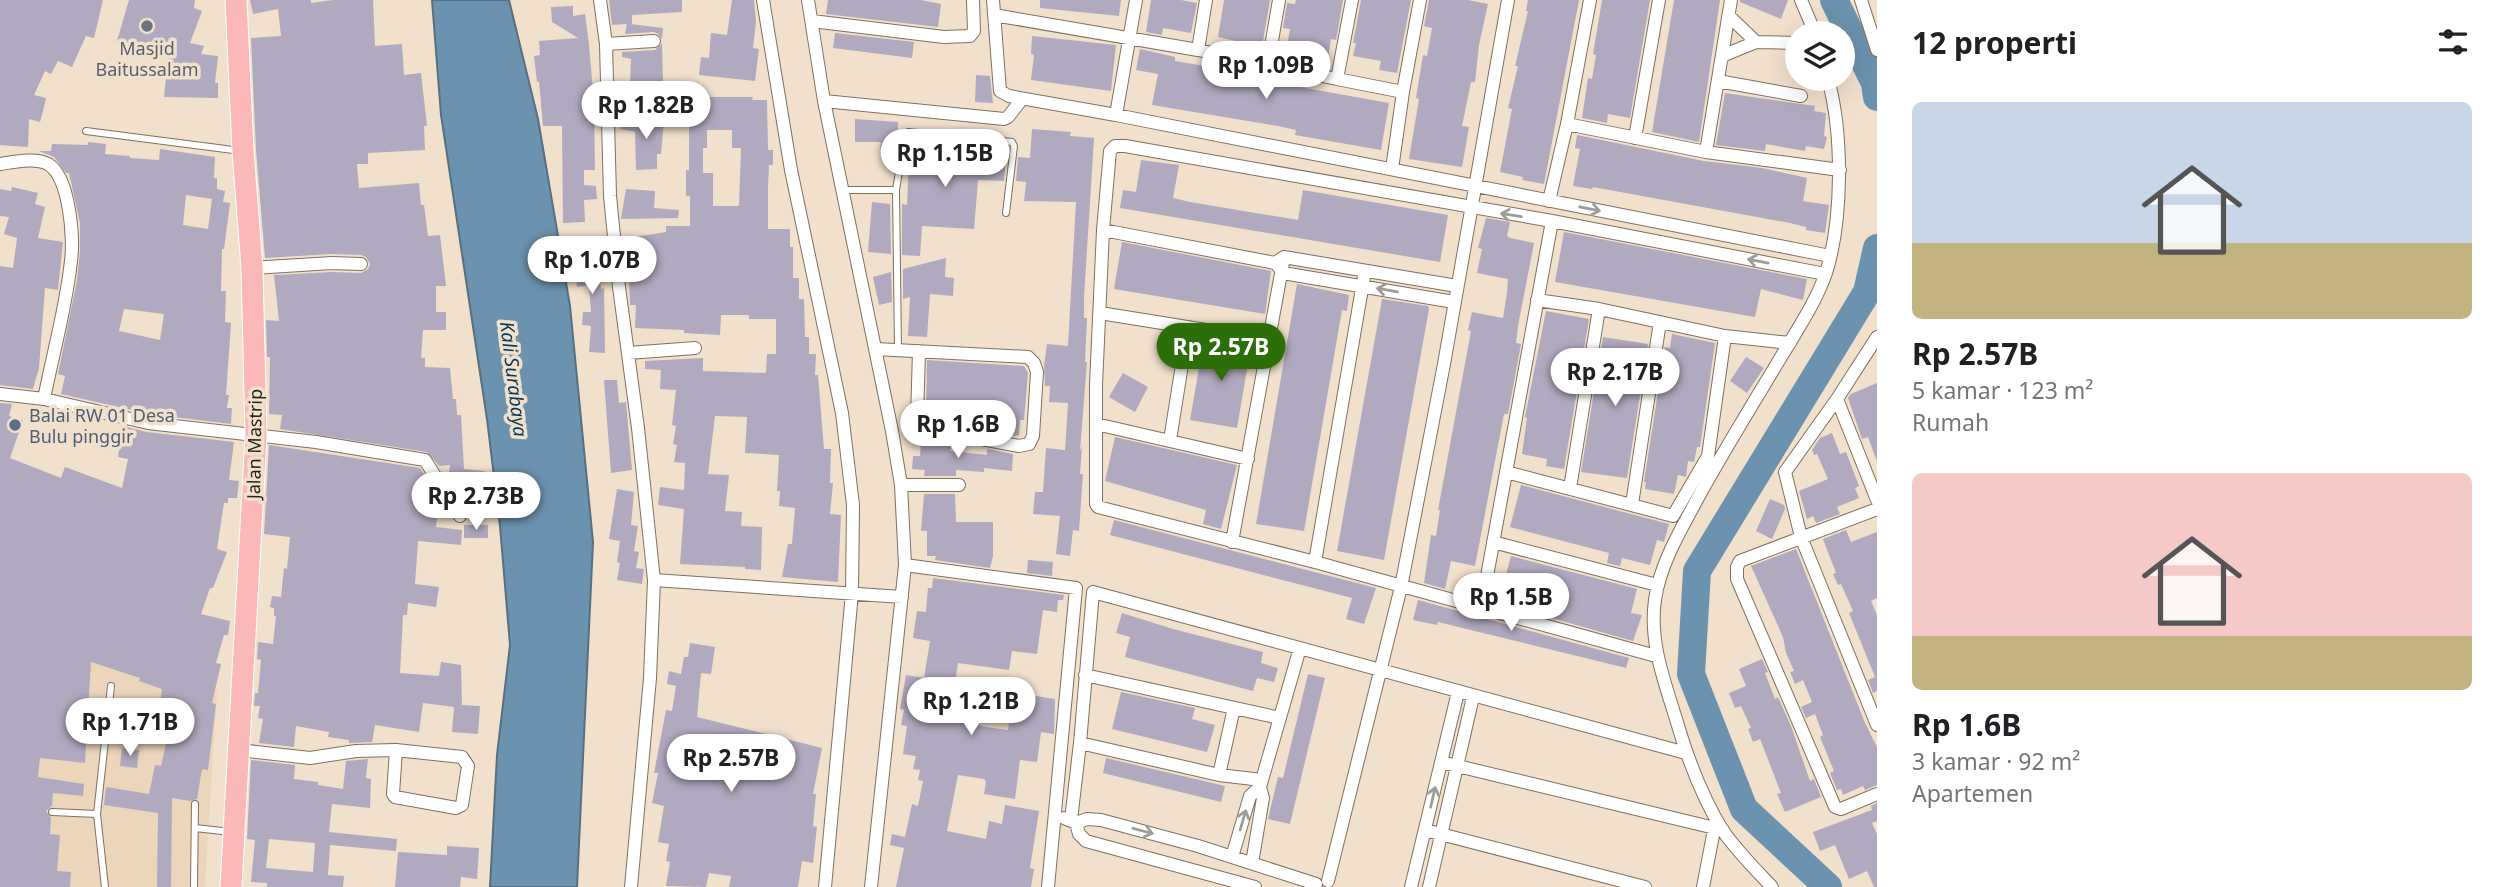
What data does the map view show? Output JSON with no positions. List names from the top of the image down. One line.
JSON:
{"streets":{"main road":["Jalan Mastrip"]},"water":["Kali Surabaya"],"places":["Masjid Baitussalam","Balai RW 01 Desa Bulu pinggir"],"page":{"heading":"12 properti","price":["Rp 1.09B","Rp 1.82B","Rp 1.15B","Rp 1.07B","Rp 2.57B","Rp 2.17B","Rp 1.6B","Rp 2.73B","Rp 1.5B","Rp 1.21B","Rp 1.71B","Rp 2.57B"],"list":[{"name":"Rp 2.57B","note":"5 kamar · 123 m² · Rumah"},{"name":"Rp 1.6B","note":"3 kamar · 92 m² · Apartemen"}]}}
